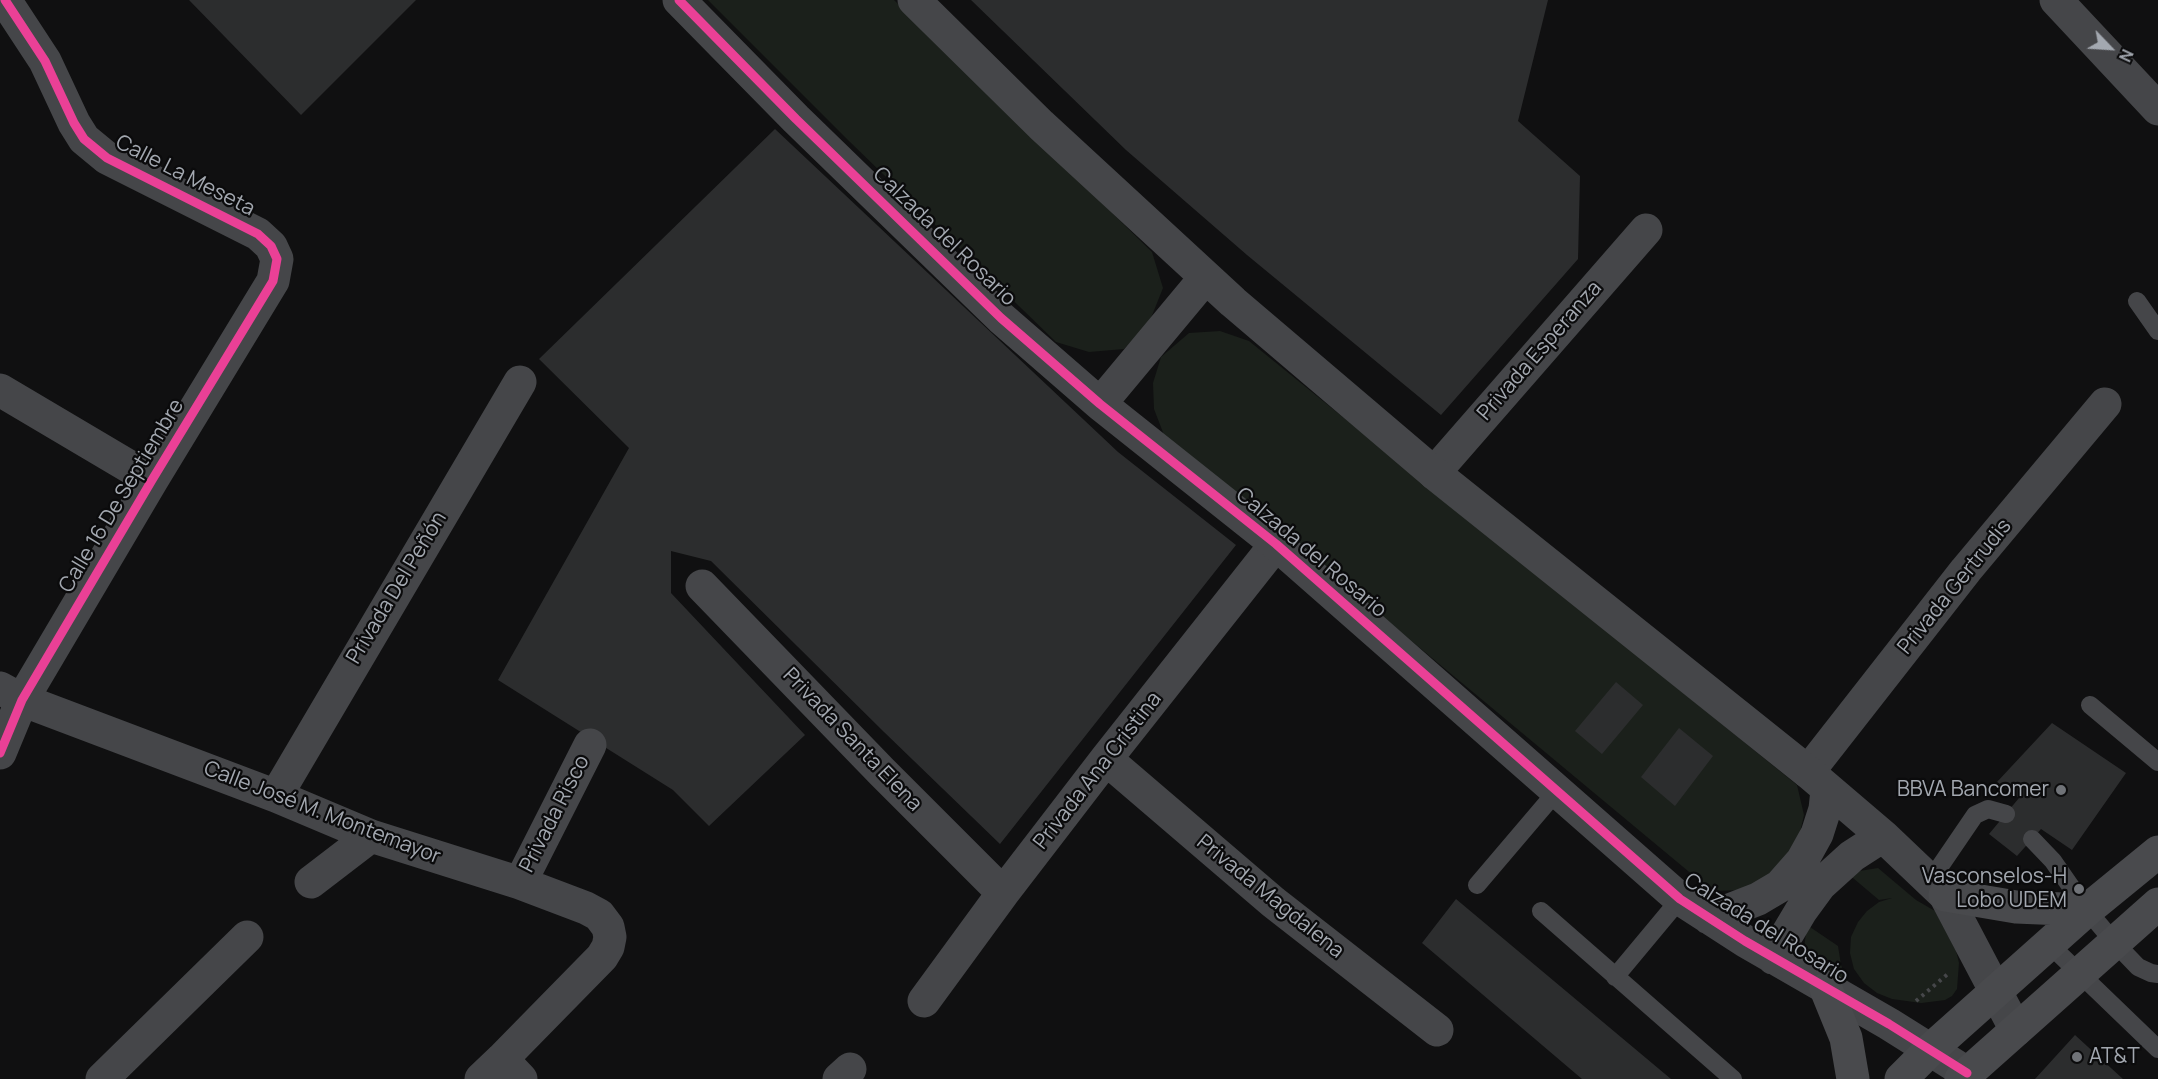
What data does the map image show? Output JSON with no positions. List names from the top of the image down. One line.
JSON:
{"streets":{"street":["Calle La Meseta","Calzada del Rosario","Privada Esperanza","Calle 16 De Septiembre","Privada Gertrudis","Privada Del Peñón","Privada Santa Elena","Privada Ana Cristina","Calle José M. Montemayor","Privada Risco","Privada Magdalena"]},"crossings":[["Calle La Meseta","Calle 16 De Septiembre"],["Calzada del Rosario","Privada Ana Cristina"],["Calle 16 De Septiembre","Calle José M. Montemayor"],["Privada Del Peñón","Calle José M. Montemayor"],["Privada Santa Elena","Privada Ana Cristina"],["Privada Ana Cristina","Privada Magdalena"],["Calle José M. Montemayor","Privada Risco"]],"places":["BBVA Bancomer","Vasconselos-H Lobo UDEM","AT&T"],"north":"bottom right"}
